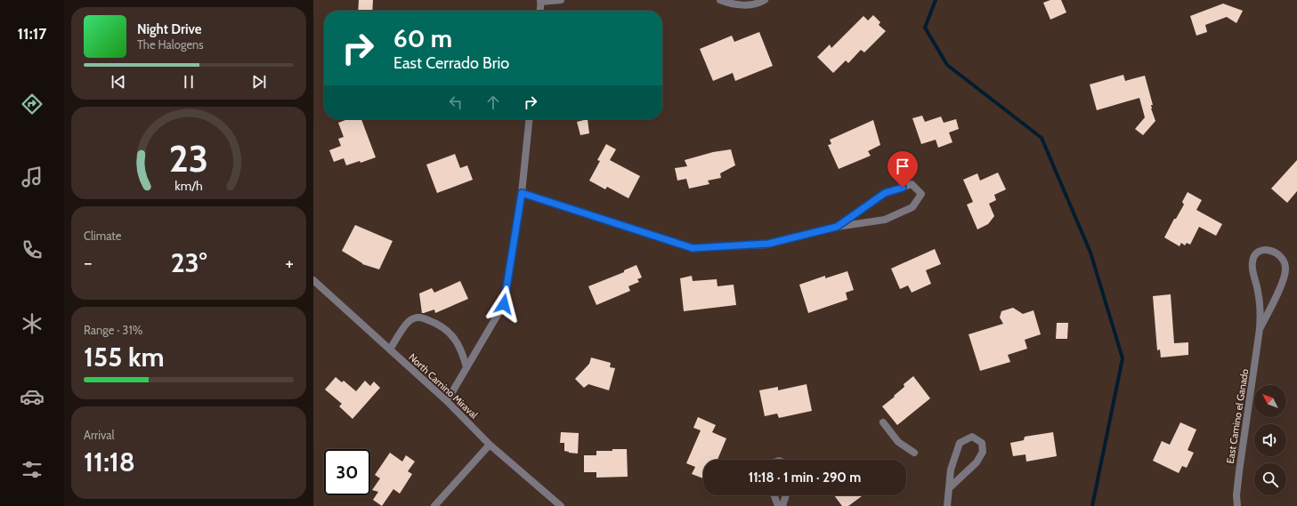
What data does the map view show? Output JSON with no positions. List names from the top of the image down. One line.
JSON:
{"streets":{"street":["North Camino Miraval","East Camino el Ganado"]},"north":"top left","page":{"tabs":"11:17","turn":["60 m","East Cerrado Brio"],"song":["Night Drive","The Halogens"],"tile":["Climate",["Range · 31%","155 km"],["Arrival","11:18"]],"heat":["−","23°","+"],"limit":"30","trip":"11:18 · 1 min · 290 m","gauge":["23","km/h"]}}
